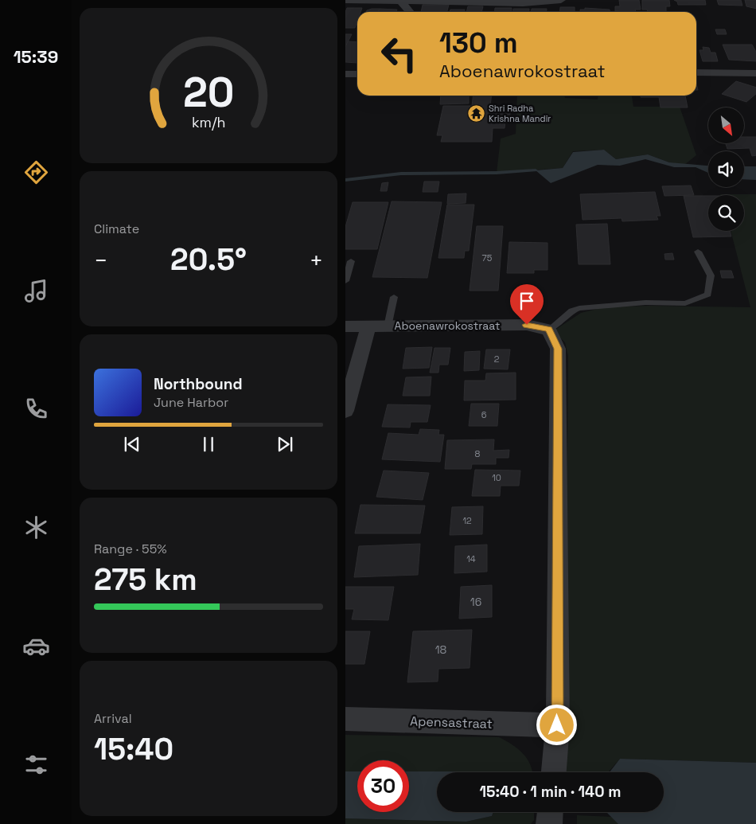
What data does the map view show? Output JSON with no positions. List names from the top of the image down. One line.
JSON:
{"streets":{"street":["Aboenawrokostraat","Apensastraat"]},"places":{"temple":["Shri Radha Krishna Mandir"]},"house_numbers":["75","2","6","8","10","12","14","16","18"],"north":"bottom right","page":{"tabs":"15:39","turn":["130 m","Aboenawrokostraat"],"tile":["Climate",["Range · 55%","275 km"],["Arrival","15:40"]],"heat":["−","20.5°","+"],"song":["Northbound","June Harbor"],"limit":"30","trip":"15:40 · 1 min · 140 m","gauge":["20","km/h"]}}
